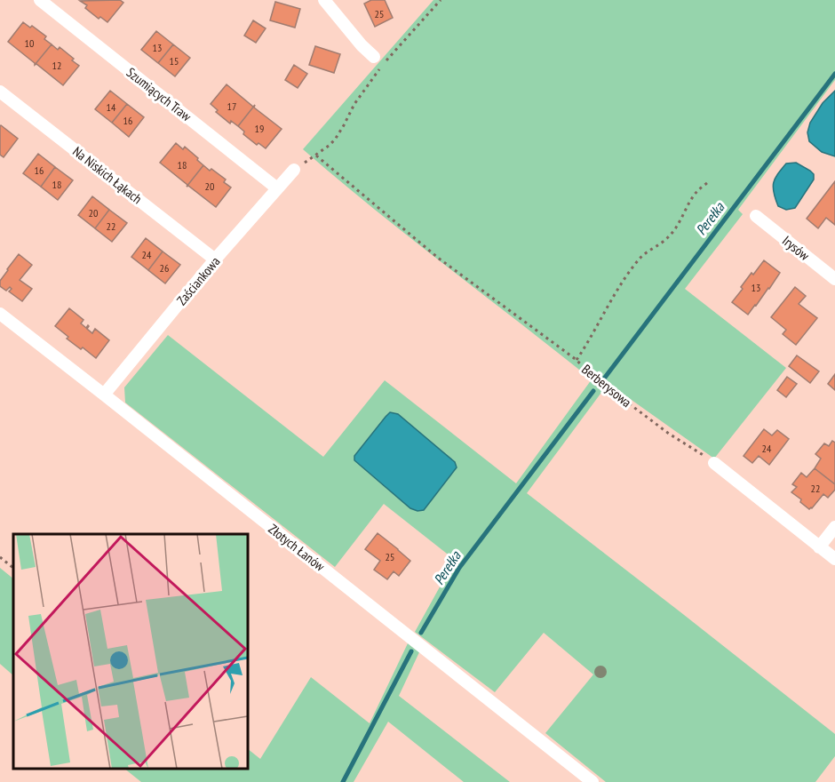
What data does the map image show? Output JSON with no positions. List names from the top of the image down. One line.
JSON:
{"streets":{"street":["Szumiących Traw","Na Niskich Łąkach","Irysów","Zaściankowa","Złotych Łanów"],"path":["Berberysowa"]},"crossings":[["Szumiących Traw","Zaściankowa"],["Na Niskich Łąkach","Zaściankowa"],["Zaściankowa","Złotych Łanów"]],"water":["Perełka"],"house_numbers":["25","10","13","15","12","17","14","16","19","18","16","18","20","20","22","24","26","13","24","22","25"]}
